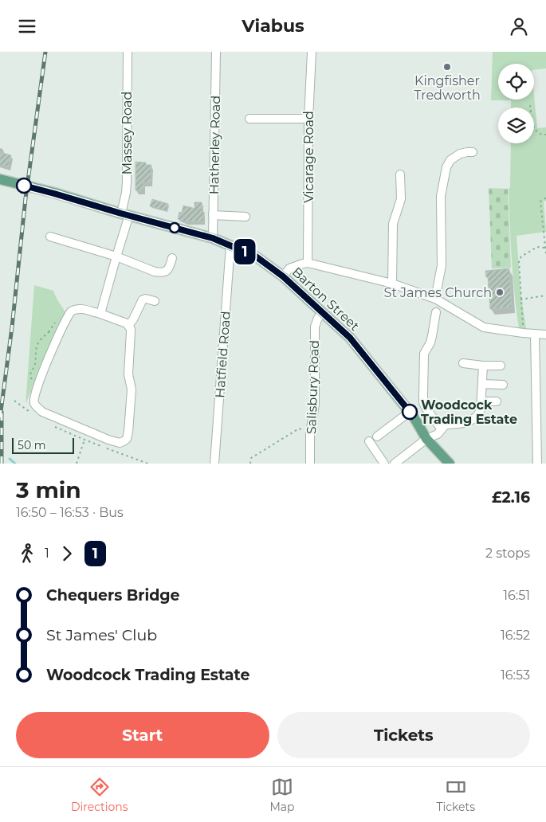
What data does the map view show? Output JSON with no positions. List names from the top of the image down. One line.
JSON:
{"streets":{"main road":["Barton Street"],"street":["Massey Road","Hatherley Road","Vicarage Road","Hatfield Road","Salisbury Road"]},"crossings":[["Massey Road","Barton Street"],["Hatherley Road","Barton Street"],["Barton Street","Hatfield Road"],["Barton Street","Salisbury Road"]],"places":["Kingfisher Tredworth","St James Church","Woodcock Trading Estate"],"lines":["bus line 1"],"scale_bar":"50 m","page":{"header":"Viabus","on_map":"1","scale":"50 m","heading":["3 min","16:50 – 16:53 · Bus","£2.16"],"legs":["1","1","2 stops"],"list":[{"name":"Chequers Bridge","value":"16:51"},{"name":"St James' Club","value":"16:52"},{"name":"Woodcock Trading Estate","value":"16:53"}],"buttons":["Start","Tickets"],"tabs":["Directions","Map","Tickets"]}}
